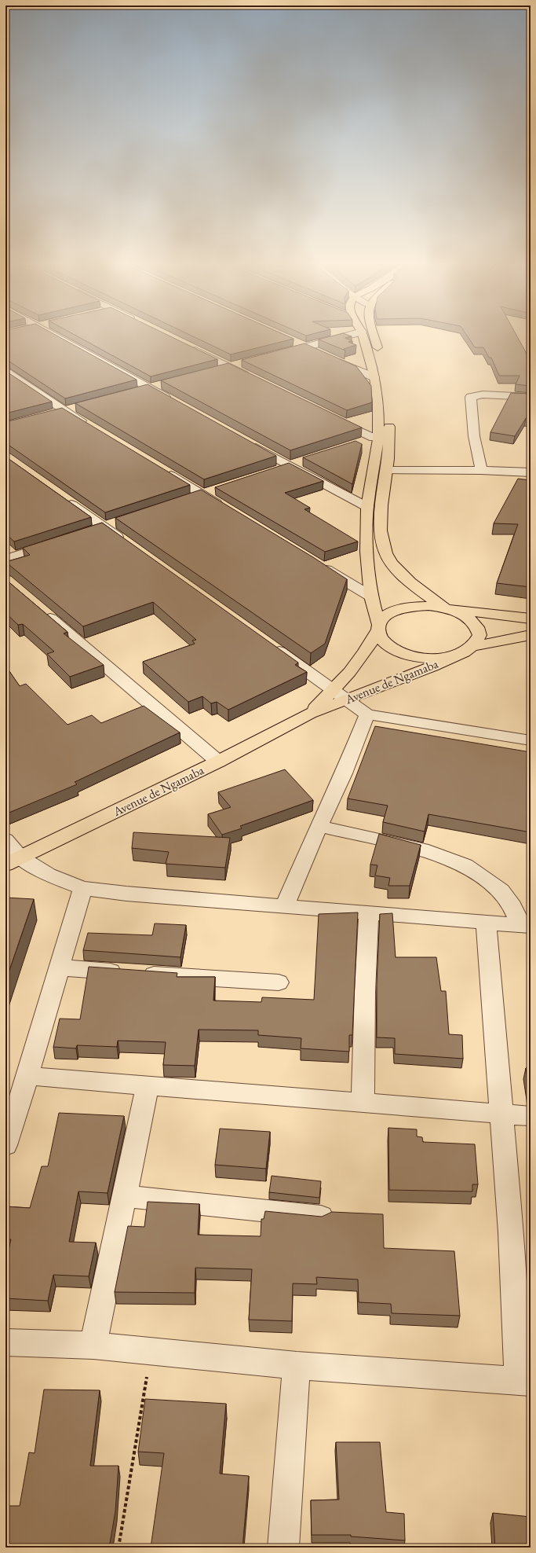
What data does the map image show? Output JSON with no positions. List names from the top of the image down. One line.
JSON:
{"streets":{"main road":["Avenue de Ngamaba"]}}
